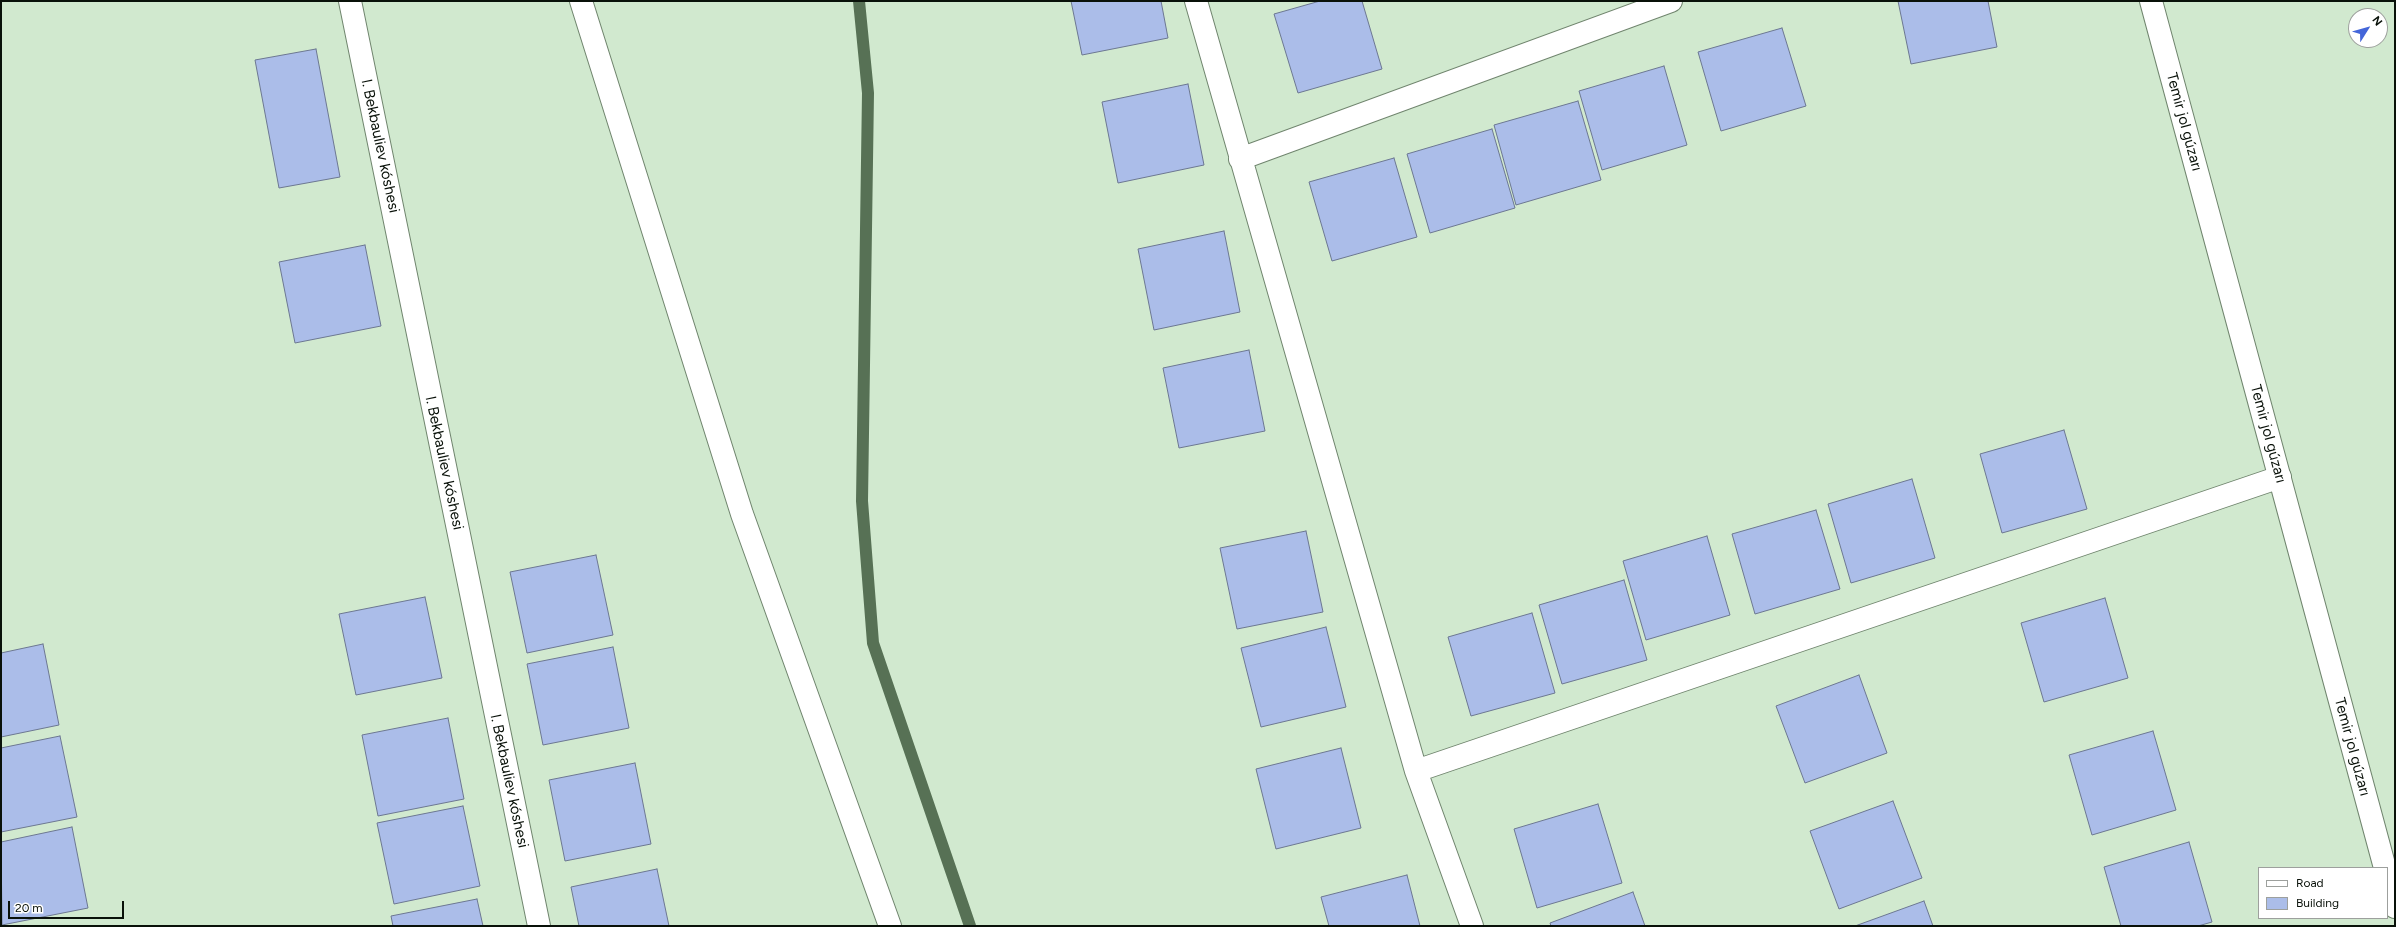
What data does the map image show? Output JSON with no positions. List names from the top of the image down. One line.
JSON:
{"streets":{"street":["Temir jol gúzarı","I. Bekbauliev kóshesi"]},"legend":["Road","Building"],"scale_bar":"20 m","north":"top right"}
